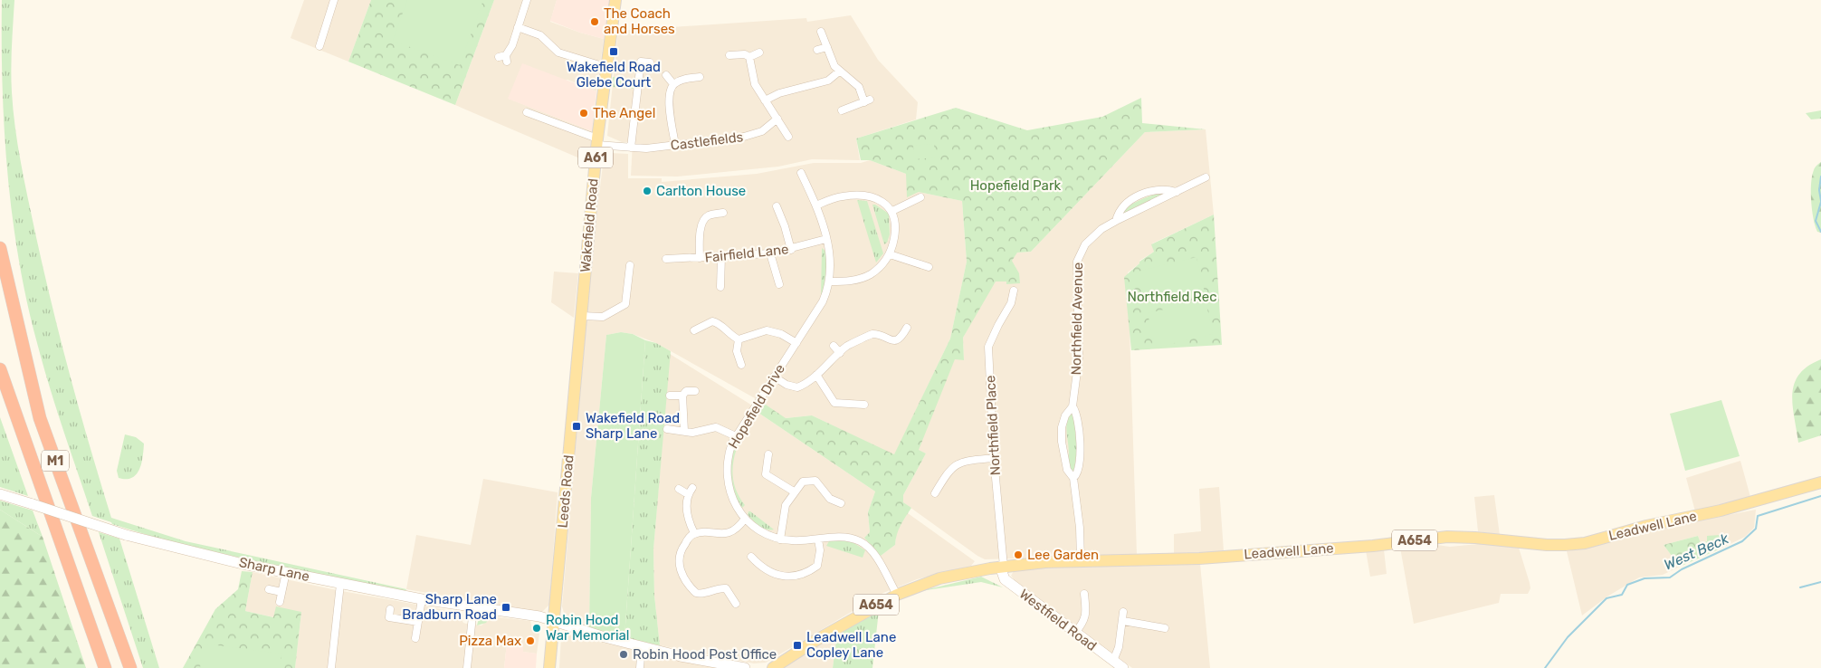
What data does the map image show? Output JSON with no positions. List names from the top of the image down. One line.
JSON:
{"streets":{"highway":["M1"],"main road":["A61","Wakefield Road","Leeds Road","Leadwell Lane","A654"],"street":["Castlefields","Fairfield Lane","Northfield Avenue","Hopefield Drive","Northfield Place","Sharp Lane","Westfield Road"]},"crossings":[["Castlefields","Wakefield Road"],["Wakefield Road","Leeds Road"],["Fairfield Lane","Hopefield Drive"],["Northfield Avenue","Leadwell Lane"],["Hopefield Drive","Leadwell Lane"],["Northfield Place","Leadwell Lane"],["Northfield Place","Westfield Road"],["Leeds Road","Sharp Lane"],["Leadwell Lane","Westfield Road"]],"water":["West Beck"],"parks":["Hopefield Park","Northfield Rec"],"places":{"other":["The Coach and Horses","The Angel","Carlton House","Lee Garden","Robin Hood War Memorial","Pizza Max","Robin Hood Post Office"],"transit":["Wakefield Road Glebe Court","Wakefield Road Sharp Lane","Sharp Lane Bradburn Road","Leadwell Lane Copley Lane"]}}
